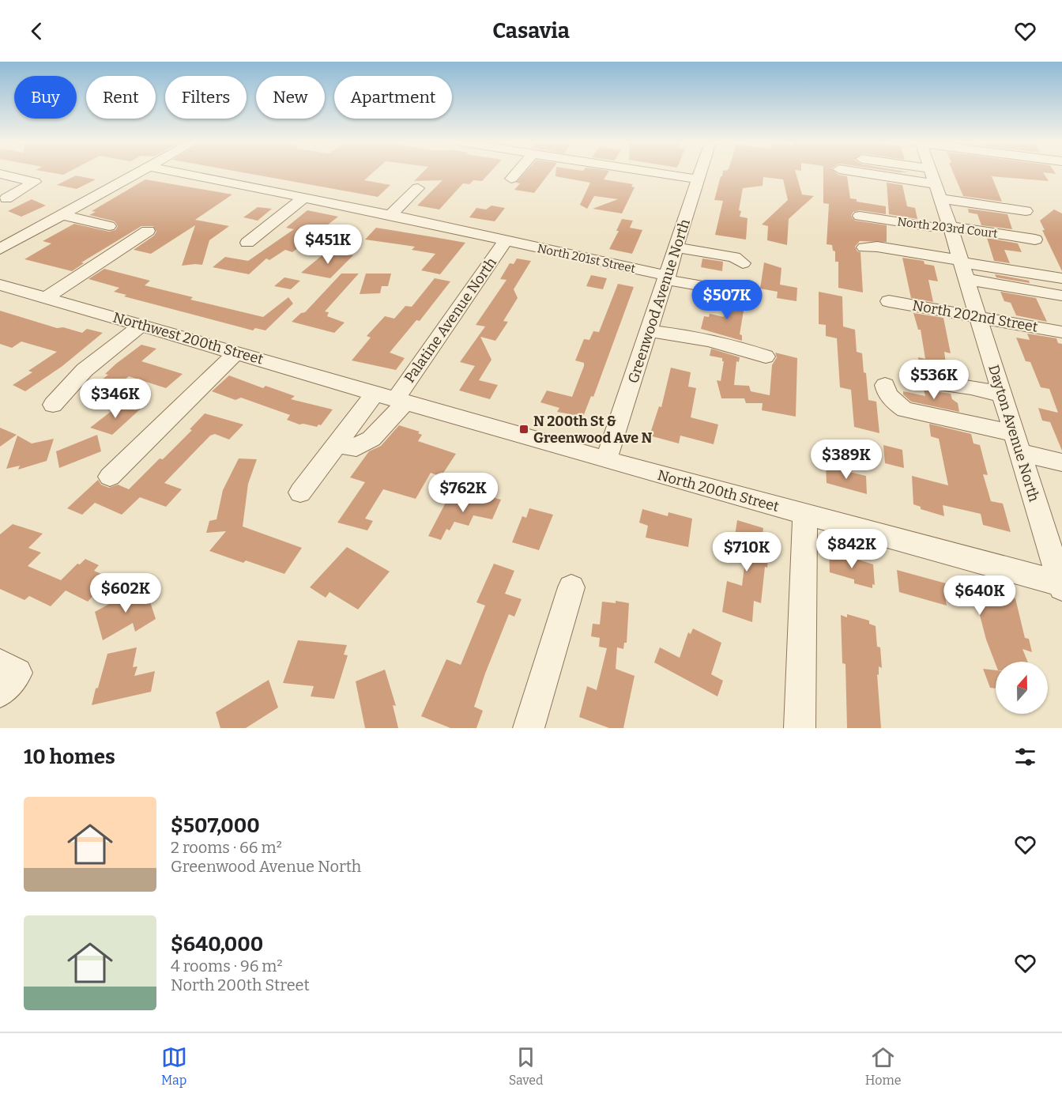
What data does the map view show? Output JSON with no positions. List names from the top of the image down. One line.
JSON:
{"streets":{"street":["North 203rd Court","North 201st Street","Greenwood Avenue North","North 202nd Street","Palatine Avenue North","Northwest 200th Street","Dayton Avenue North","North 200th Street"]},"crossings":[["North 203rd Court","Dayton Avenue North"],["North 201st Street","Greenwood Avenue North"],["North 201st Street","Palatine Avenue North"],["Greenwood Avenue North","North 200th Street"],["North 202nd Street","Dayton Avenue North"],["Palatine Avenue North","Northwest 200th Street"],["Palatine Avenue North","North 200th Street"],["Northwest 200th Street","North 200th Street"],["Dayton Avenue North","North 200th Street"]],"places":{"transit":["N 200th St & Greenwood Ave N"]},"north":"top","page":{"header":"Casavia","chip":["Buy","Rent","Filters","New","Apartment"],"price":["$451K","$507K","$536K","$346K","$389K","$762K","$842K","$710K","$602K","$640K"],"heading":"10 homes","list":[{"name":"$507,000","note":"2 rooms · 66 m² · Greenwood Avenue North"},{"name":"$640,000","note":"4 rooms · 96 m² · North 200th Street"}],"tabs":["Map","Saved","Home"]}}
